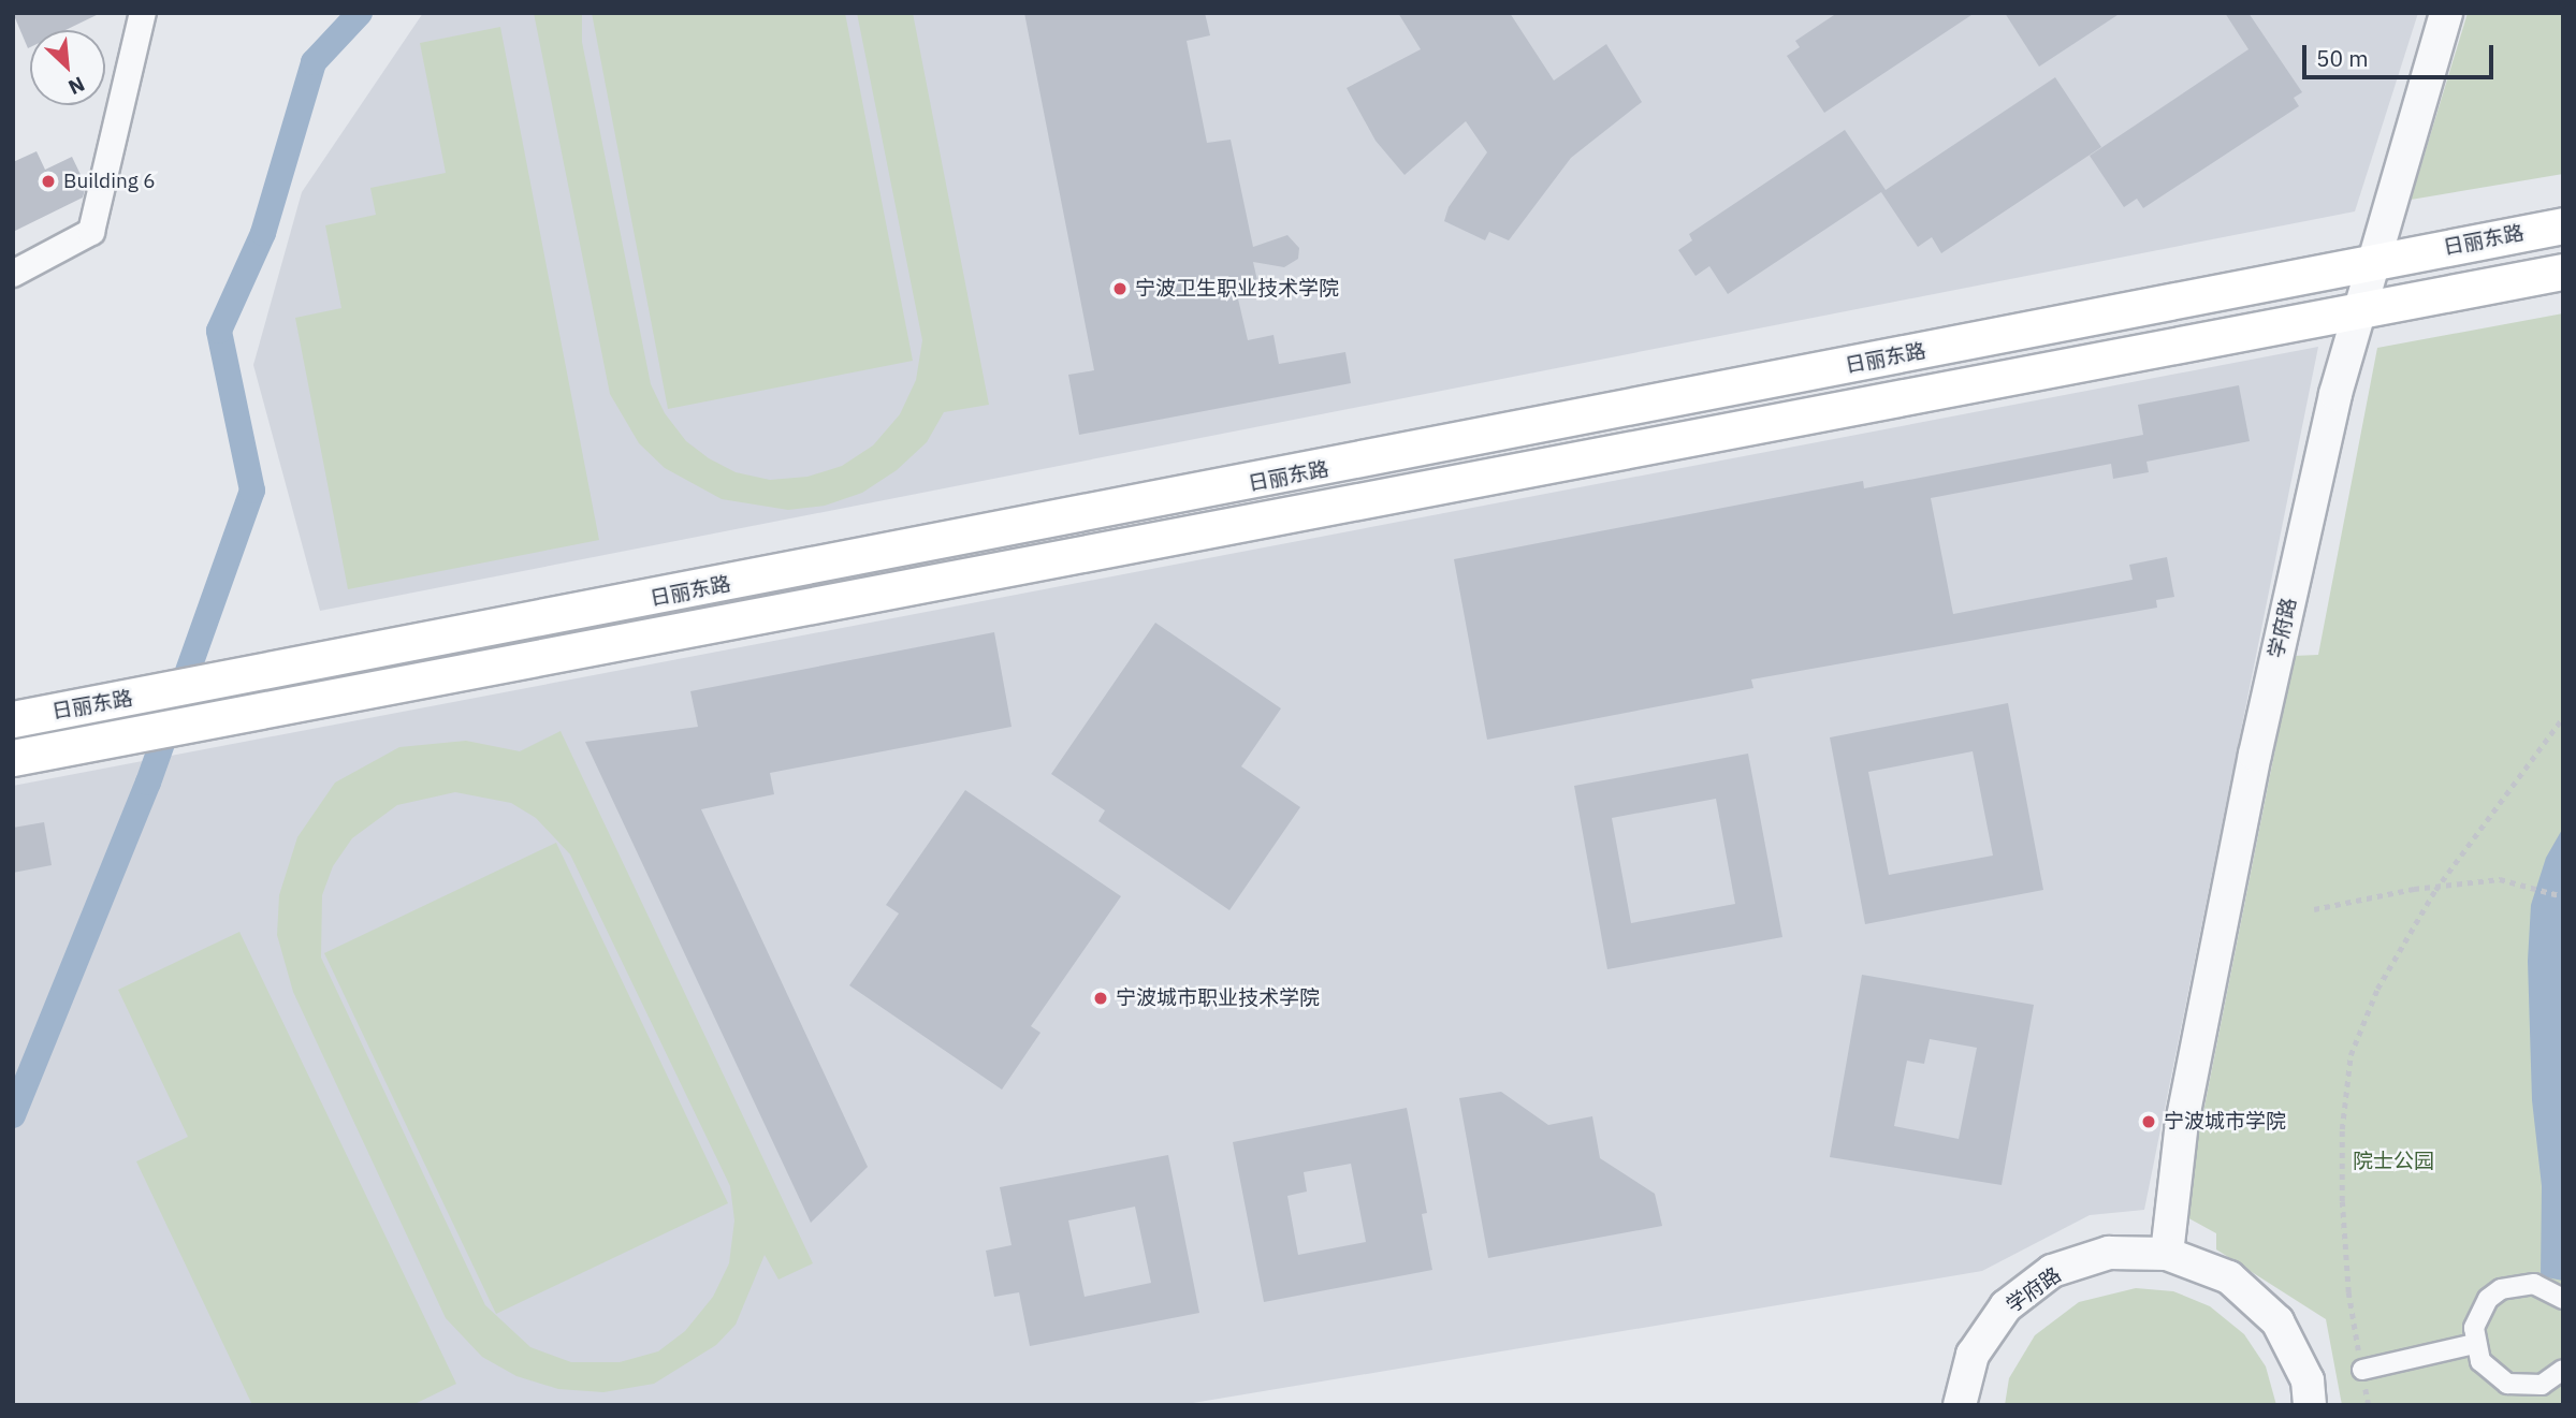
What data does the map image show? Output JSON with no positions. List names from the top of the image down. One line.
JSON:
{"streets":{"main road":["日丽东路"],"street":["学府路"]},"crossings":[["日丽东路","学府路"]],"parks":["院士公园"],"places":["Building 6","宁波卫生职业技术学院","宁波城市职业技术学院","宁波城市学院"],"scale_bar":"50 m","north":"bottom right"}
